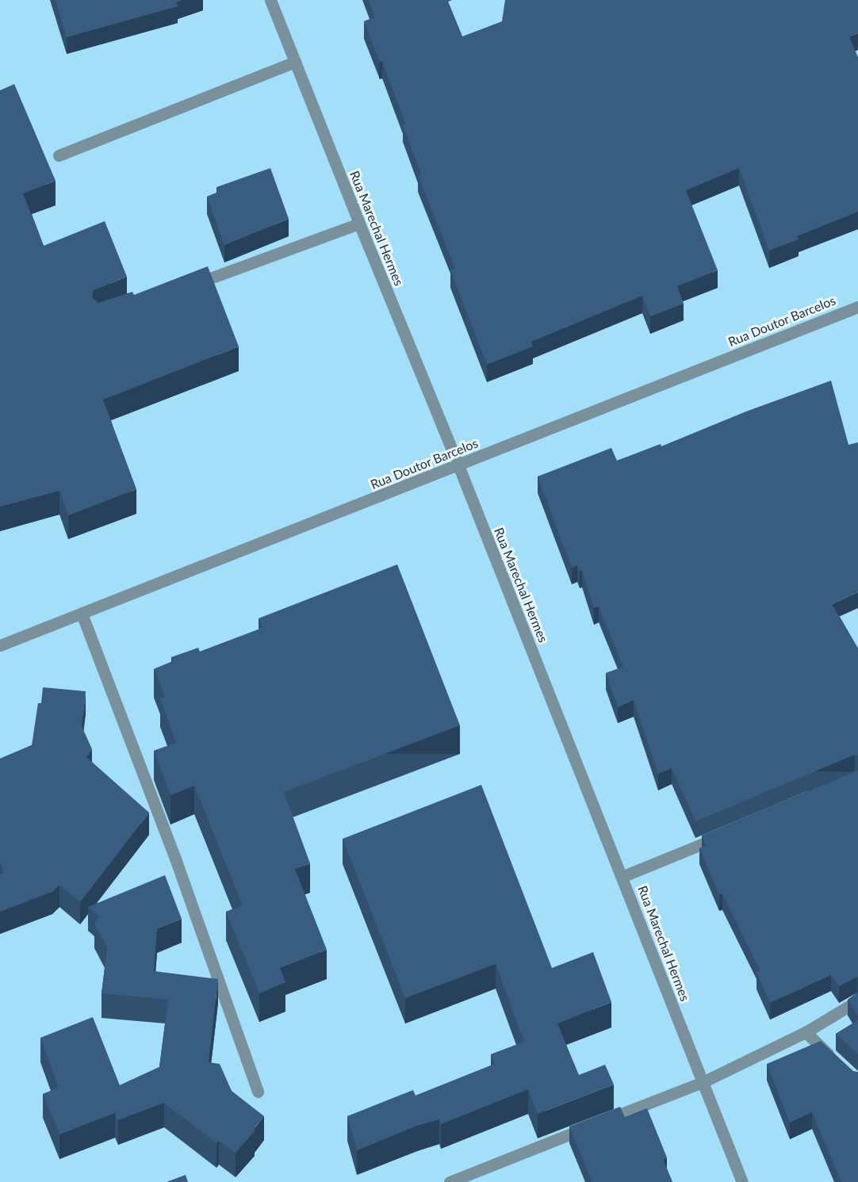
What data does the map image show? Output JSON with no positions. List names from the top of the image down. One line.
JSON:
{"streets":{"street":["Rua Marechal Hermes","Rua Doutor Barcelos"]},"crossings":[["Rua Marechal Hermes","Rua Doutor Barcelos"]]}
